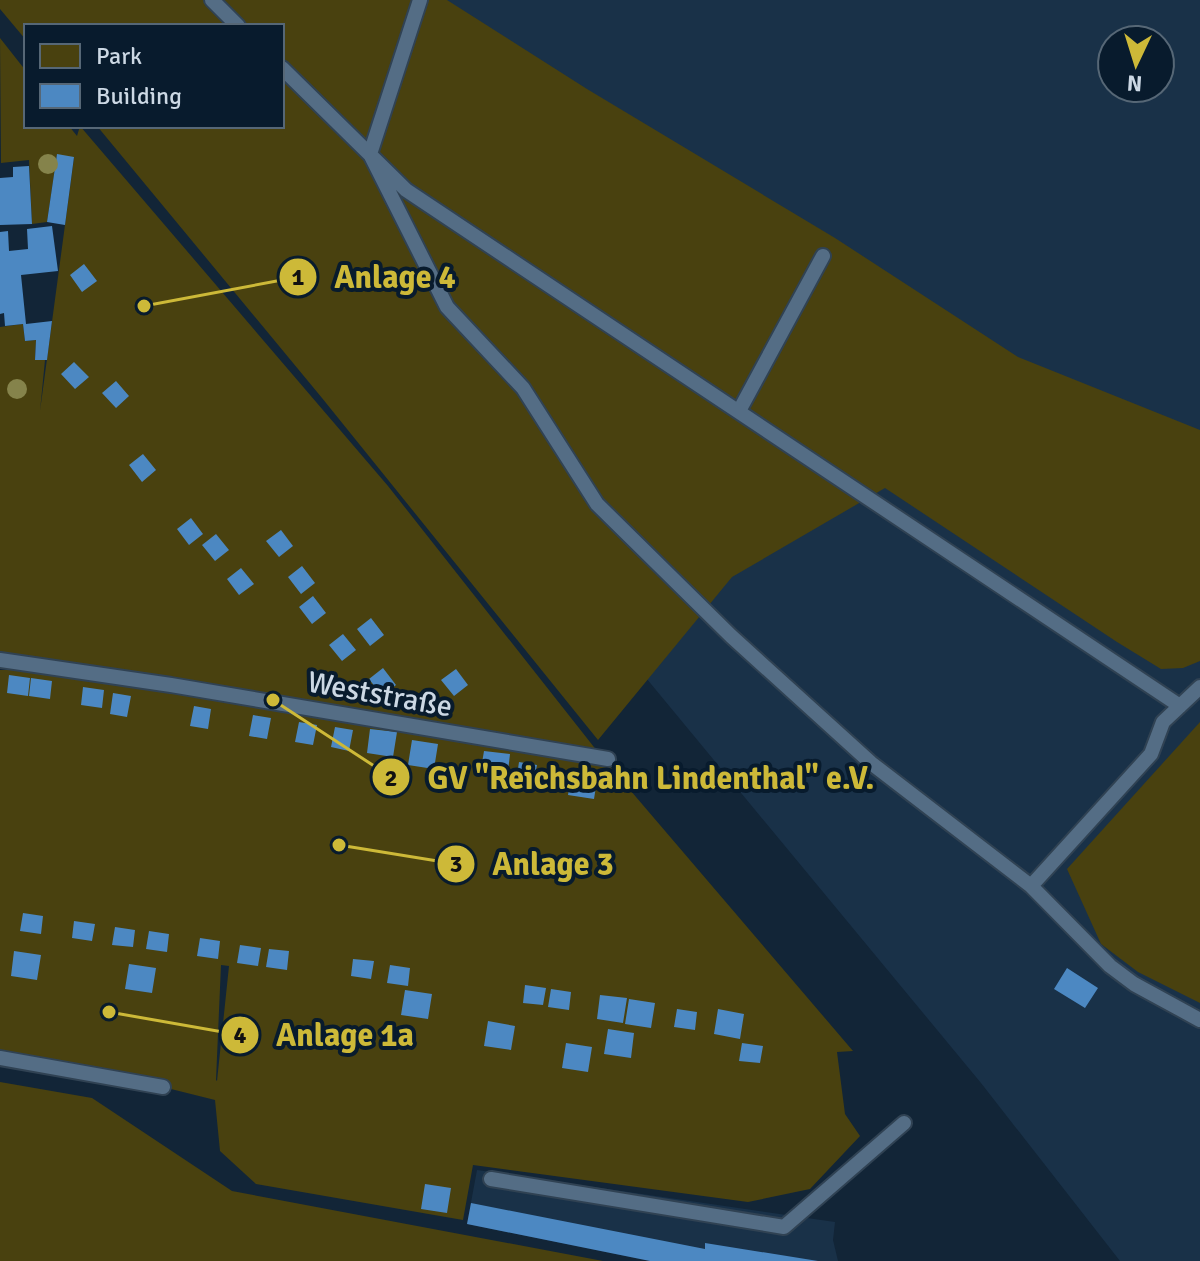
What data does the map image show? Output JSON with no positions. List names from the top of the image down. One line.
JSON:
{"streets":{"lane":["Weststraße"]},"places":["Anlage 4","GV \"Reichsbahn Lindenthal\" e.V.","Anlage 3","Anlage 1a"],"legend":["Park","Building"],"north":"bottom"}
